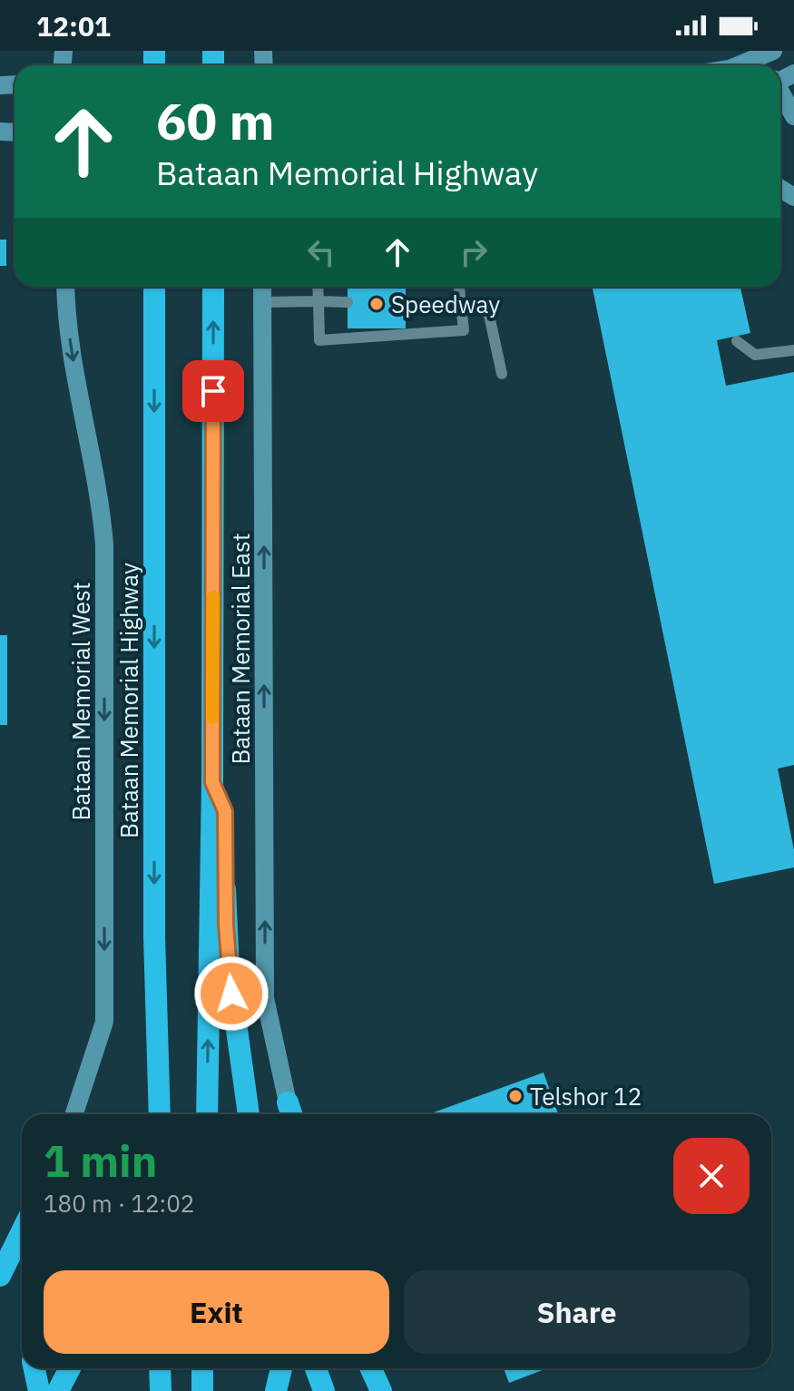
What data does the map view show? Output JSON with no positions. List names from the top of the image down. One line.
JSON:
{"streets":{"highway":["Bataan Memorial Highway"],"main road":["Bataan Memorial East","Bataan Memorial West"]},"one_way":["Bataan Memorial East","Bataan Memorial West"],"places":["Speedway","Telshor 12"],"page":{"status":"12:01","turn":["60 m","Bataan Memorial Highway"],"heading":["1 min","180 m · 12:02"],"buttons":["Exit","Share"]}}
